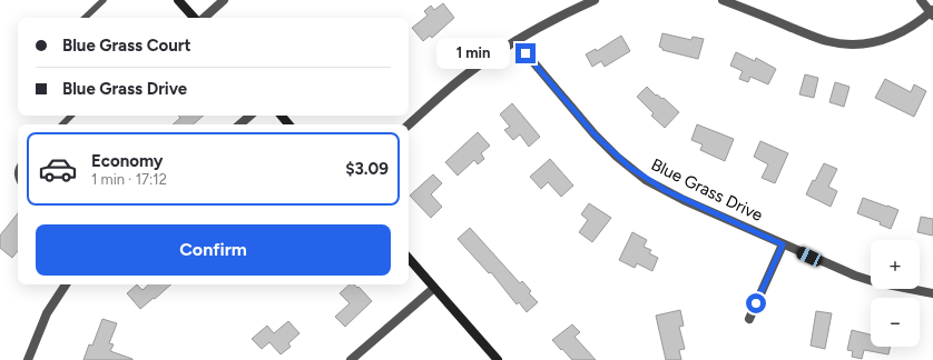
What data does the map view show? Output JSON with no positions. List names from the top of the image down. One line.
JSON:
{"streets":{"street":["Blue Grass Drive"]},"page":{"banner":["Blue Grass Court","Blue Grass Drive"],"bubble":"1 min","list":[{"name":"Economy","note":"1 min · 17:12","value":"$3.09"}],"buttons":"Confirm","map_buttons":["+","−"]}}
